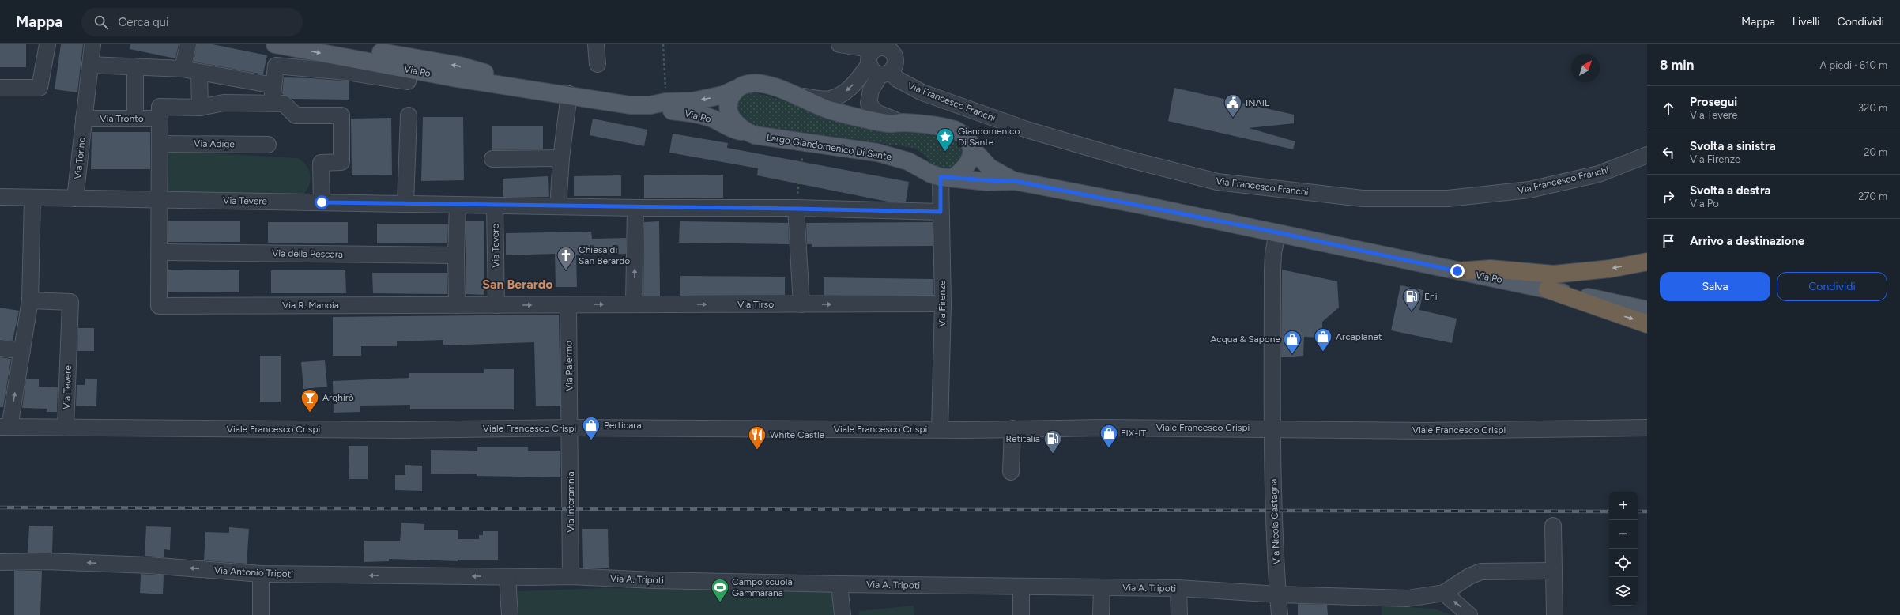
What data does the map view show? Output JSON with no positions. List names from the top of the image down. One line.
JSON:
{"streets":{"main road":["Via Po","Largo Giandomenico Di Sante"],"street":["Via Francesco Franchi","Via Tronto","Via Adige","Via Torino","Via Tevere","Via della Pescara","Via Firenze","Via Tirso","Via R. Manoia","Via Palermo","Viale Francesco Crispi","Via Interamnia","Via Nicola Castagna","Via Antonio Tripoti","Via A. Tripoti"]},"crossings":[["Via Po","Largo Giandomenico Di Sante"],["Via Po","Via Firenze"],["Via Po","Via Nicola Castagna"],["Via Tronto","Via Torino"],["Via Tronto","Via R. Manoia"],["Via Adige","Via R. Manoia"],["Largo Giandomenico Di Sante","Via Firenze"],["Via Torino","Via Tevere"],["Via Tevere","Via Firenze"],["Via Tevere","Via R. Manoia"],["Via Tevere","Viale Francesco Crispi"],["Via della Pescara","Via R. Manoia"],["Via Firenze","Via Tirso"],["Via Firenze","Viale Francesco Crispi"],["Via Tirso","Via R. Manoia"],["Via Tirso","Via Palermo"],["Via R. Manoia","Via Palermo"],["Via Palermo","Viale Francesco Crispi"],["Via Palermo","Via Interamnia"],["Viale Francesco Crispi","Via Interamnia"],["Viale Francesco Crispi","Via Nicola Castagna"],["Via Interamnia","Via A. Tripoti"],["Via Nicola Castagna","Via A. Tripoti"],["Via Antonio Tripoti","Via A. Tripoti"]],"one_way":["Via Tirso","Via Antonio Tripoti"],"districts":["San Berardo"],"places":{"public building":["INAIL"],"place":["Giandomenico Di Sante"],"church":["Chiesa di San Berardo"],"fuel station":["Eni","Retitalia"],"shop":["Arcaplanet","Acqua & Sapone","Perticara","FIX-IT"],"bar":["Arghirò"],"restaurant":["White Castle"],"sports":["Campo scuola Gammarana"]},"north":"top right","page":{"header":"Mappa","search":"Cerca qui","nav":["Mappa","Livelli","Condividi"],"heading":["8 min","A piedi · 610 m"],"list":[["Prosegui","Via Tevere","320 m"],["Svolta a sinistra","Via Firenze","20 m"],["Svolta a destra","Via Po","270 m"],"Arrivo a destinazione"],"buttons":["Salva","Condividi"],"map_buttons":["+","−"]}}
